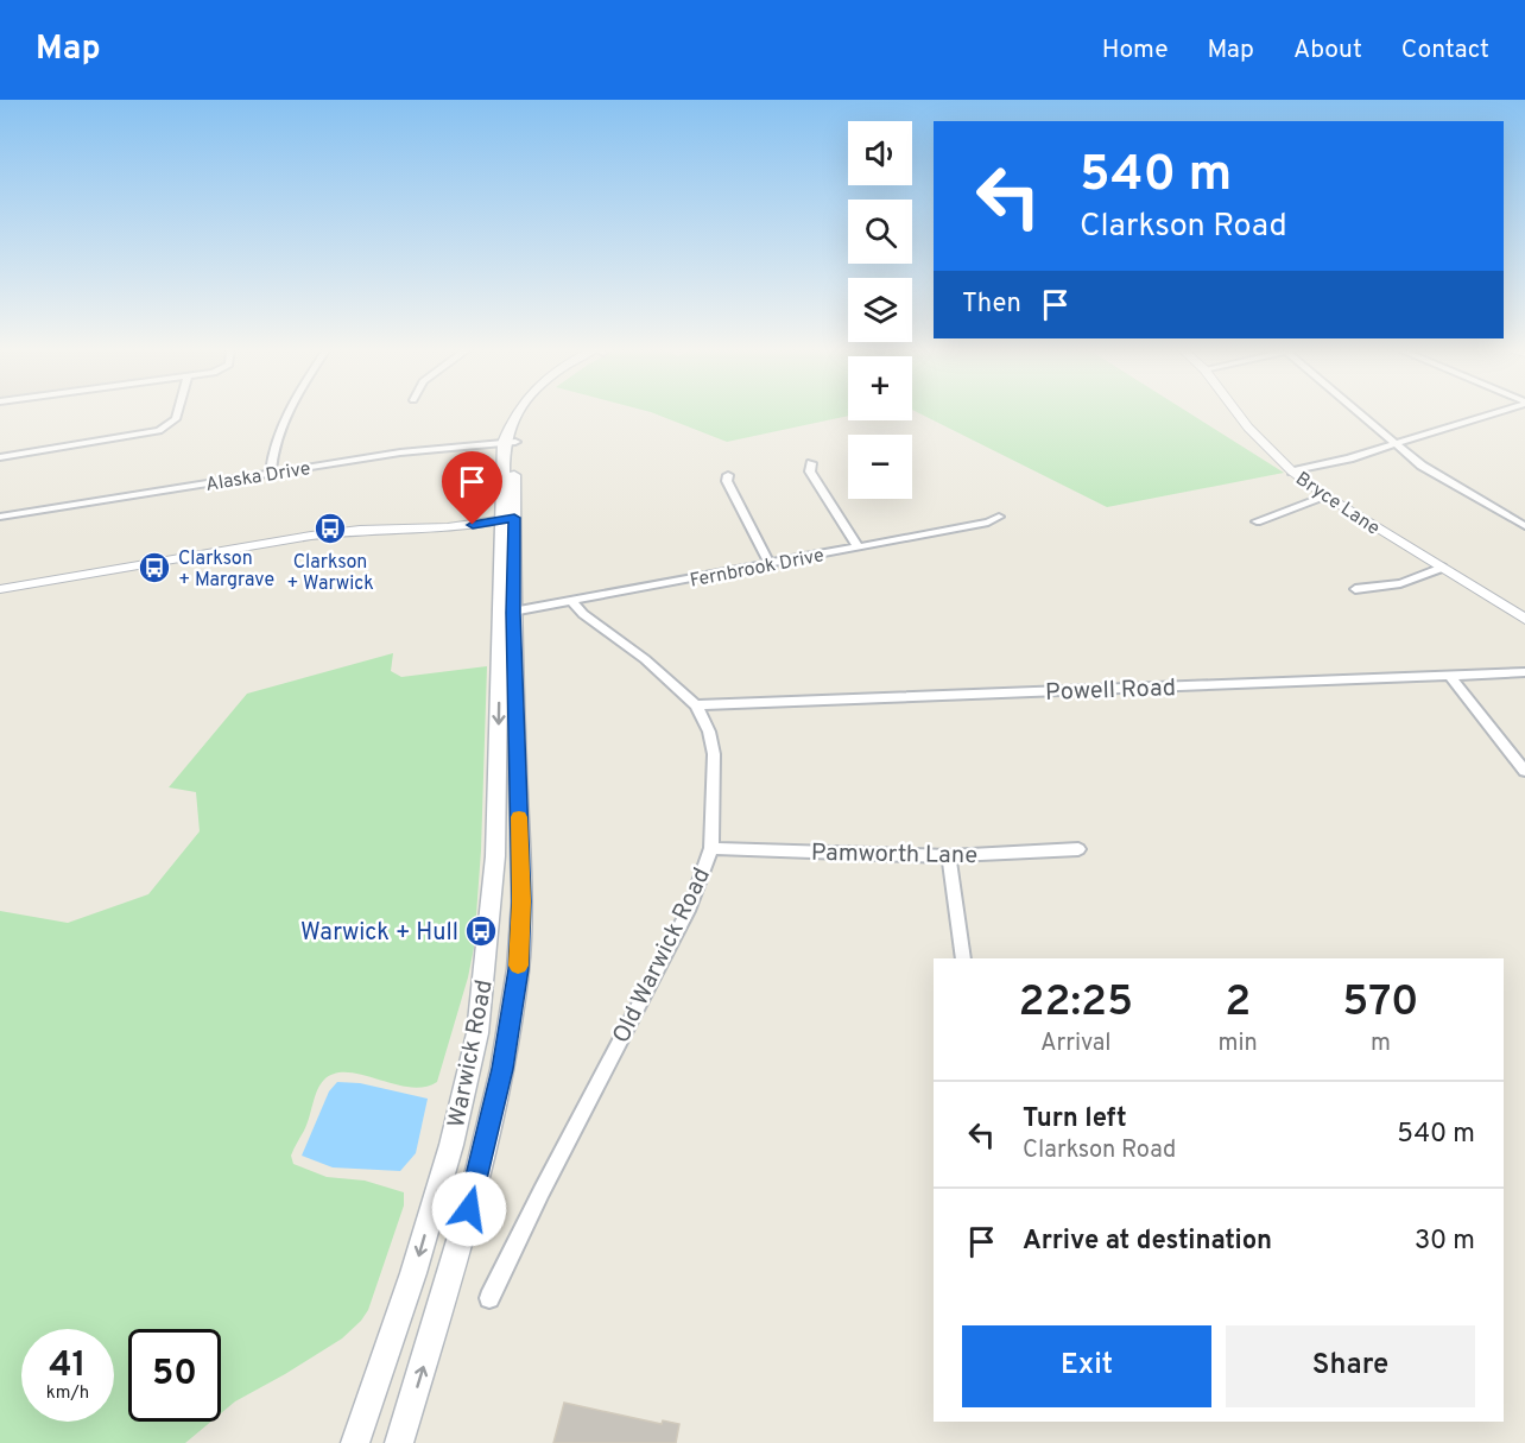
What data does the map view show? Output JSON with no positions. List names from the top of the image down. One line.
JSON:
{"streets":{"main road":["Warwick Road"],"street":["Alaska Drive","Bryce Lane","Fernbrook Drive","Powell Road","Pamworth Lane","Old Warwick Road"]},"crossings":[["Alaska Drive","Warwick Road"],["Fernbrook Drive","Old Warwick Road"],["Fernbrook Drive","Warwick Road"],["Powell Road","Old Warwick Road"],["Pamworth Lane","Old Warwick Road"]],"places":{"bus stop":["Clarkson + Warwick","Clarkson + Margrave","Warwick + Hull"]},"page":{"header":"Map","nav":["Home","Map","About","Contact"],"map_buttons":["+","−"],"turn":["540 m","Clarkson Road"],"then":"Then","eta":["22:25","Arrival","2","min","570","m"],"list":[{"name":"Turn left","note":"Clarkson Road","value":"540 m"},{"name":"Arrive at destination","value":"30 m"}],"buttons":["Exit","Share"],"speed":"41 km/h","limit":"50"}}
